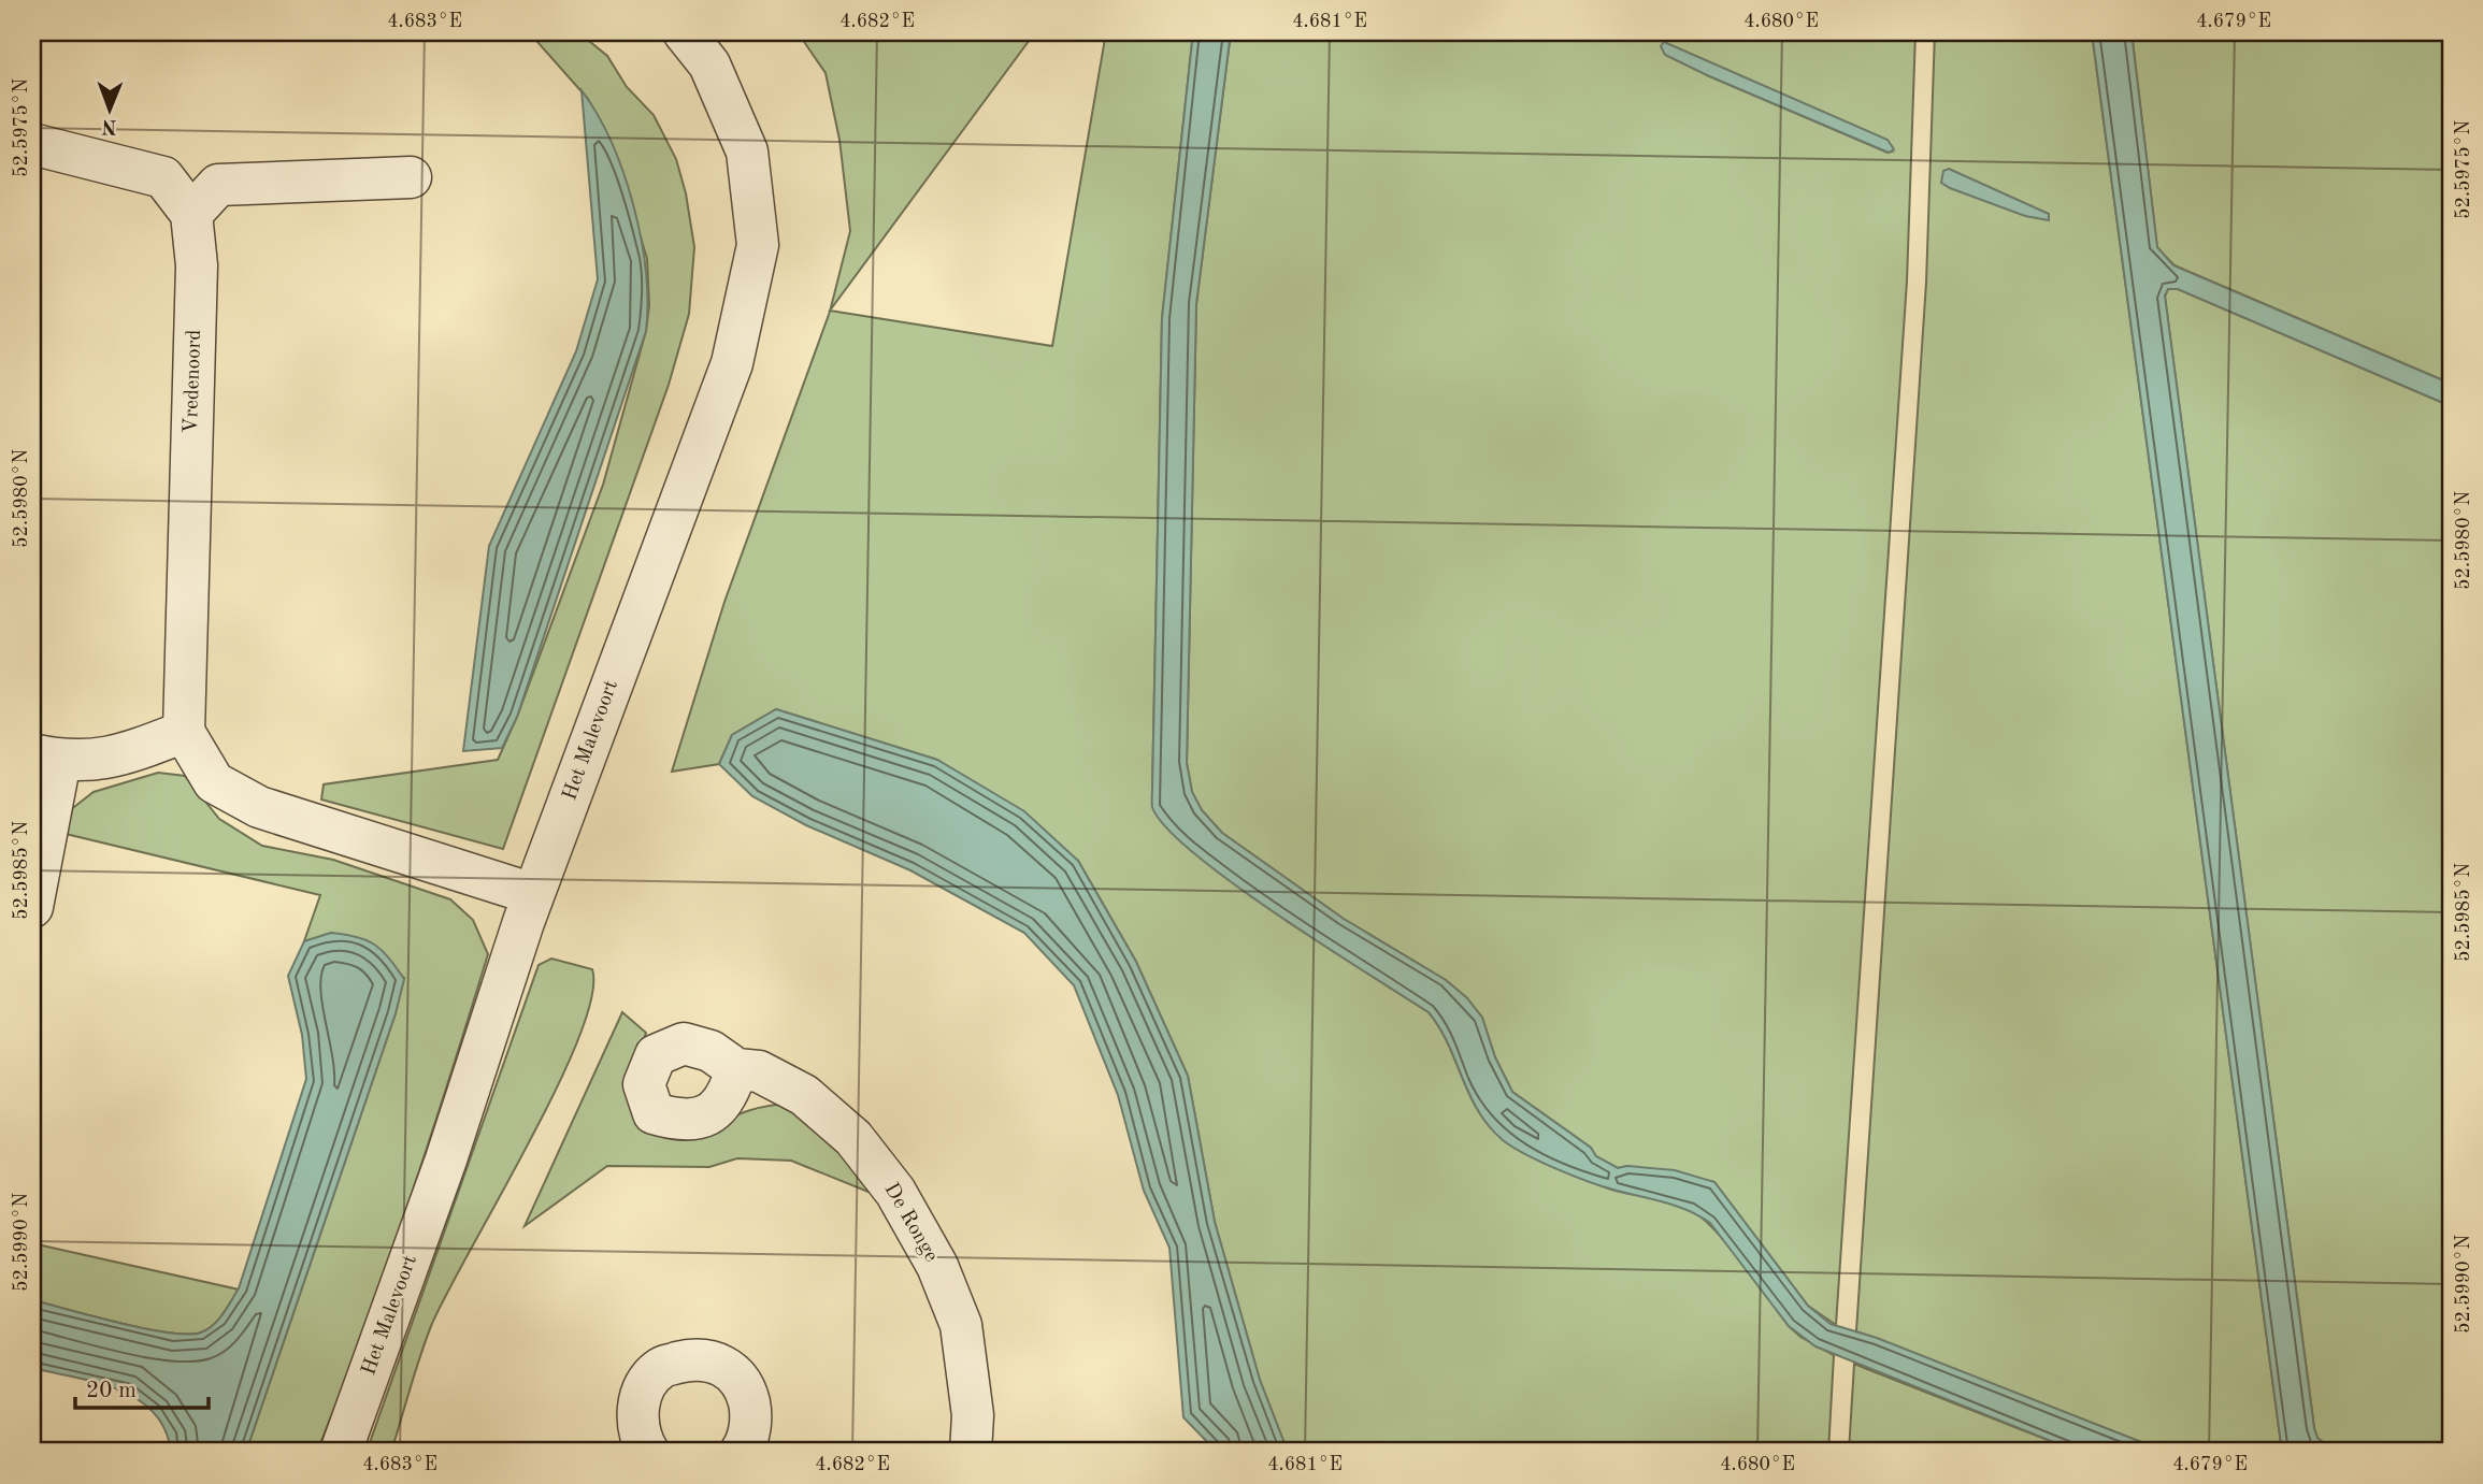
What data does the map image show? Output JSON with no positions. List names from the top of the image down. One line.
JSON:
{"streets":{"street":["Vredenoord","Het Malevoort","De Ronge"]},"scale_bar":"20 m","north":"bottom","coordinates":["4.683°E","4.682°E","4.681°E","4.680°E","4.679°E","52.5975°N","52.5980°N","52.5985°N","52.5990°N"]}
